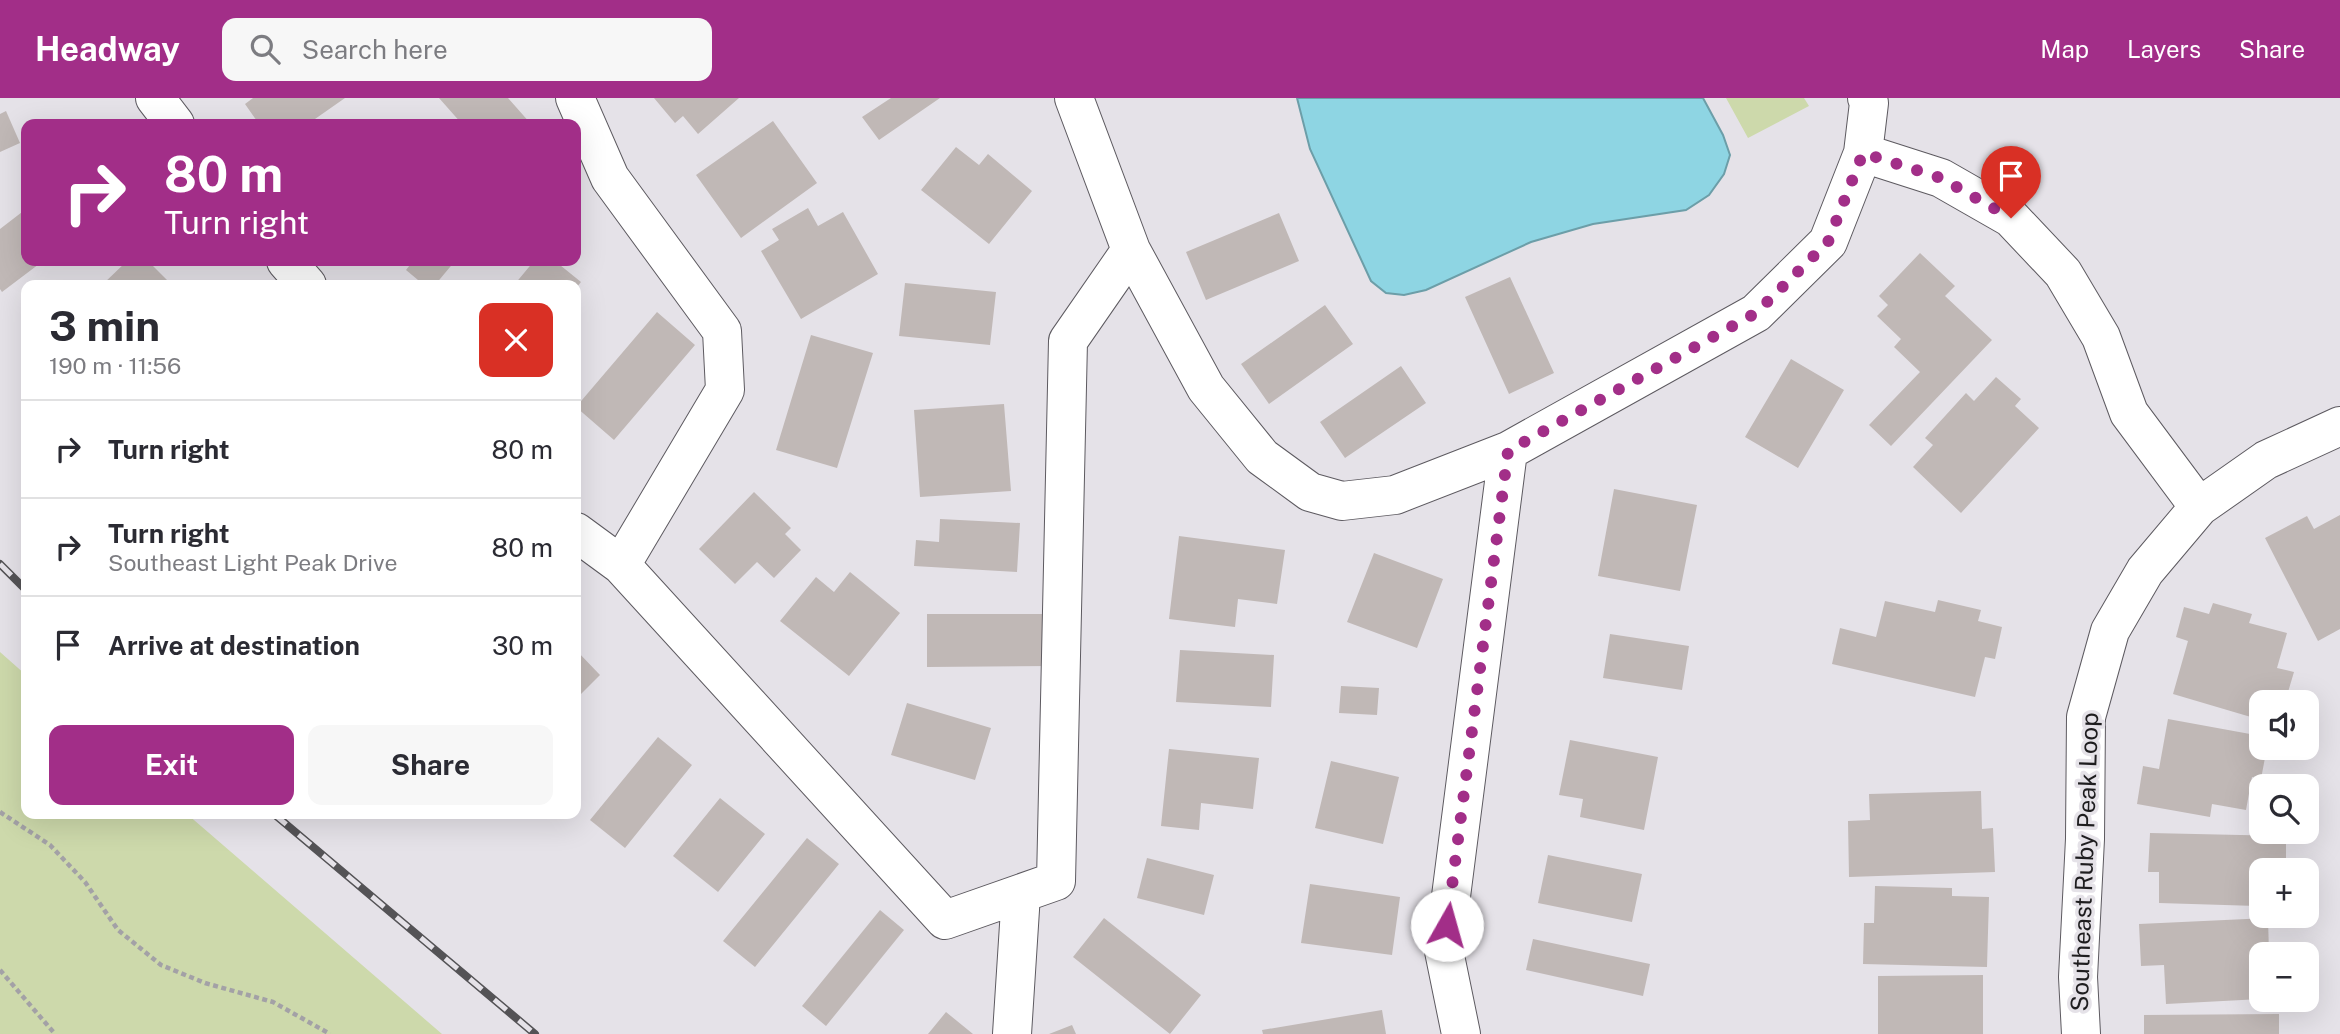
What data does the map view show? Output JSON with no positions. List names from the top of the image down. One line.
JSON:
{"streets":{"street":["Southeast Ruby Peak Loop"]},"page":{"header":"Headway","search":"Search here","nav":["Map","Layers","Share"],"turn":["80 m","Turn right"],"heading":["3 min","190 m · 11:56"],"list":[{"name":"Turn right","value":"80 m"},{"name":"Turn right","note":"Southeast Light Peak Drive","value":"80 m"},{"name":"Arrive at destination","value":"30 m"}],"map_buttons":["+","−"],"buttons":["Exit","Share"]}}
